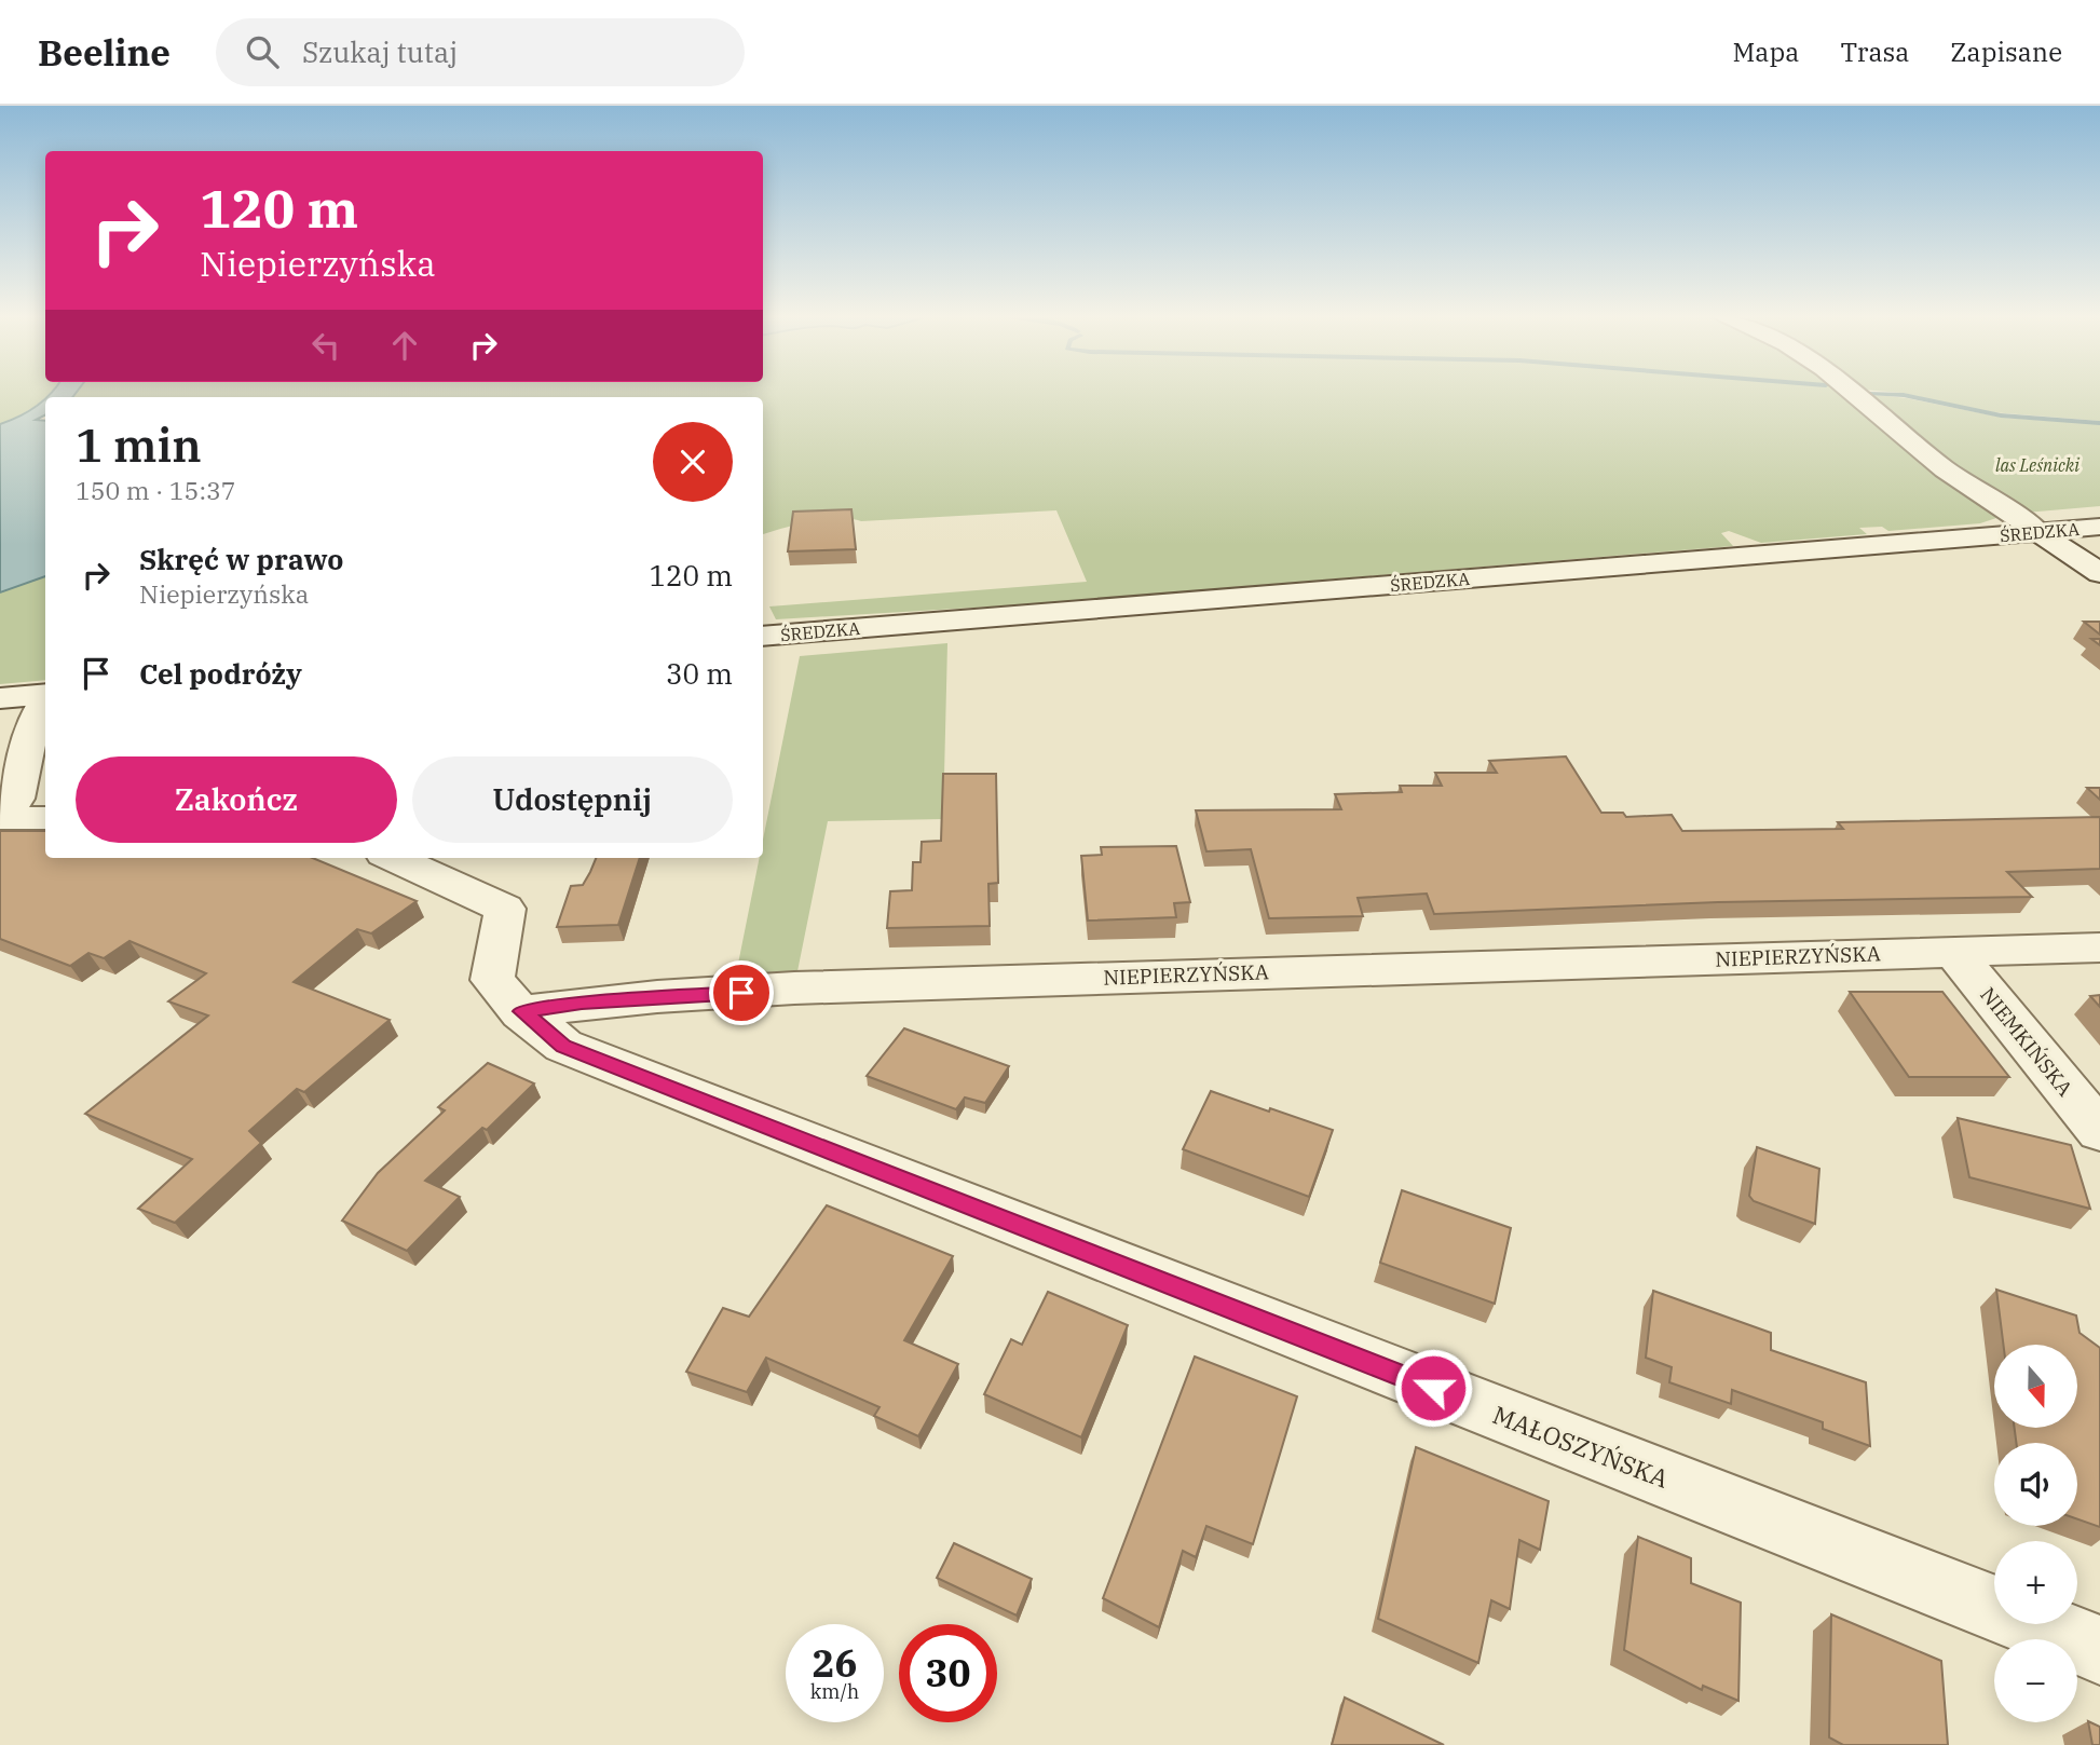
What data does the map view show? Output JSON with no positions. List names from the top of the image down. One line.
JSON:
{"streets":{"street":["ŚREDZKA","NIEPIERZYŃSKA","NIEMKIŃSKA","MAŁOSZYŃSKA"]},"crossings":[["NIEPIERZYŃSKA","NIEMKIŃSKA"],["NIEPIERZYŃSKA","MAŁOSZYŃSKA"]],"parks":["las Leśnicki"],"north":"bottom","page":{"header":"Beeline","search":"Szukaj tutaj","nav":["Mapa","Trasa","Zapisane"],"turn":["120 m","Niepierzyńska"],"heading":["1 min","150 m · 15:37"],"list":[{"name":"Skręć w prawo","note":"Niepierzyńska","value":"120 m"},{"name":"Cel podróży","value":"30 m"}],"buttons":["Zakończ","Udostępnij"],"map_buttons":["+","−"],"speed":"26 km/h","limit":"30"}}
